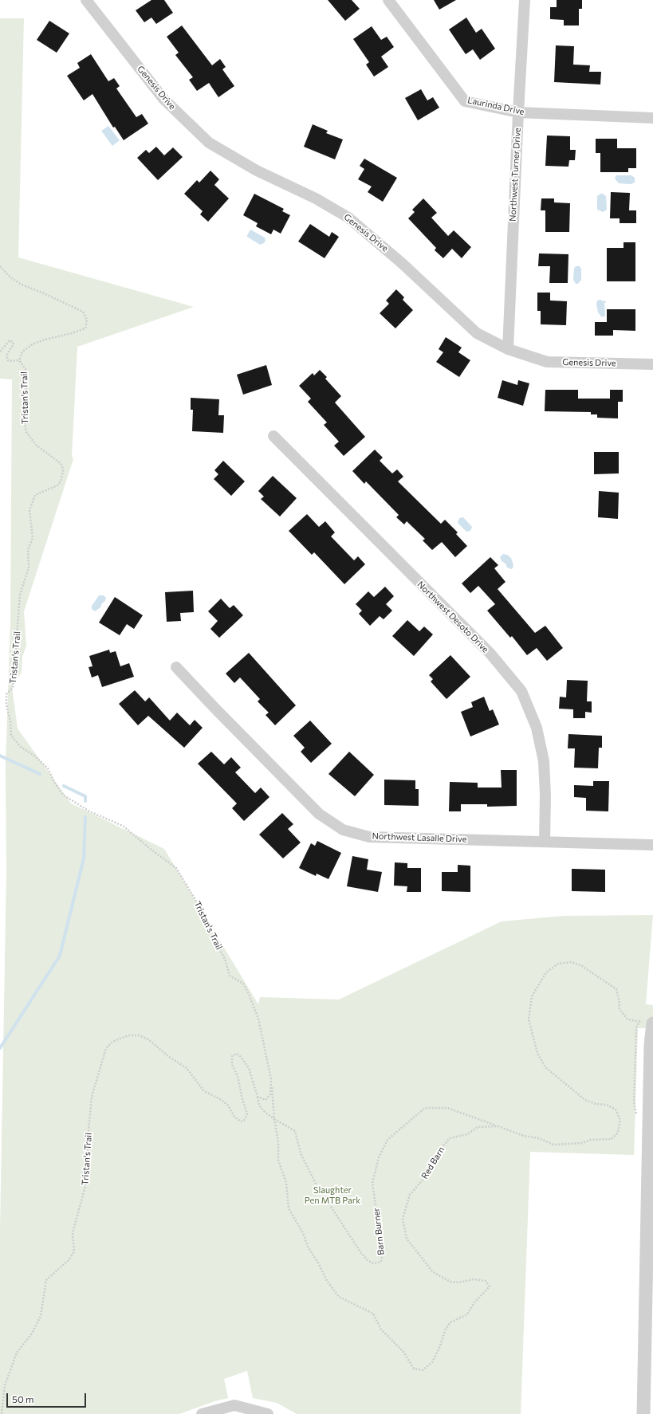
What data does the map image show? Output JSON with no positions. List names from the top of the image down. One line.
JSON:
{"streets":{"street":["Genesis Drive","Laurinda Drive","Northwest Turner Drive","Northwest Desoto Drive","Northwest Lasalle Drive"],"path":["Tristan's Trail","Red Barn","Barn Burner"]},"crossings":[["Genesis Drive","Northwest Turner Drive"],["Laurinda Drive","Northwest Turner Drive"],["Northwest Desoto Drive","Northwest Lasalle Drive"],["Red Barn","Barn Burner"]],"parks":["Slaughter Pen MTB Park"],"scale_bar":"50 m"}
